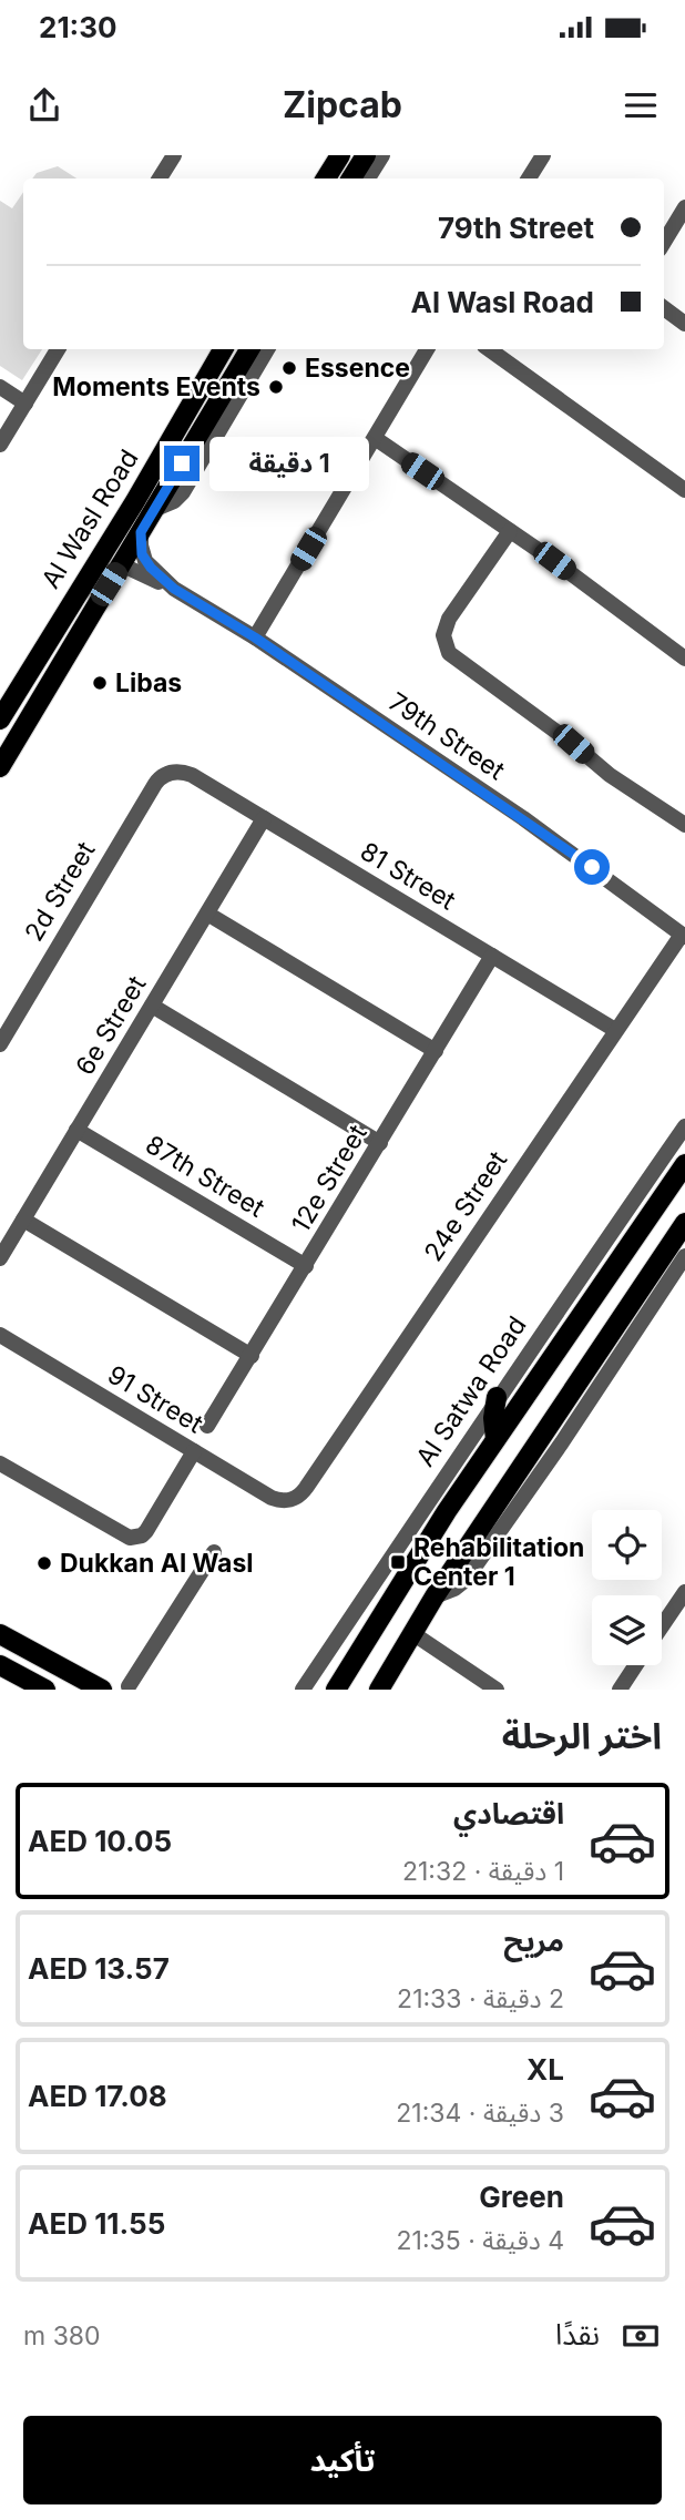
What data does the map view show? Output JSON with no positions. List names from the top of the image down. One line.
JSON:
{"streets":{"main road":["Al Wasl Road","Al Satwa Road"],"street":["79th Street","81 Street","2d Street","6e Street","87th Street","12e Street","24e Street","91 Street"]},"crossings":[["Al Wasl Road","79th Street"],["79th Street","24e Street"],["81 Street","2d Street"],["81 Street","6e Street"],["81 Street","12e Street"],["81 Street","24e Street"],["6e Street","87th Street"],["87th Street","12e Street"],["24e Street","91 Street"]],"places":{"other":["Essence","Moments Events","Libas","Dukkan Al Wasl"],"transit":["Rehabilitation Center 1"]},"page":{"status":"21:30","header":"Zipcab","banner":["79th Street","Al Wasl Road"],"bubble":"1 دقيقة","heading":"اختر الرحلة","list":[{"name":"اقتصادي","note":"1 دقيقة · 21:32","value":"AED 10.05"},{"name":"مريح","note":"2 دقيقة · 21:33","value":"AED 13.57"},{"name":"XL","note":"3 دقيقة · 21:34","value":"AED 17.08"},{"name":"Green","note":"4 دقيقة · 21:35","value":"AED 11.55"}],"pay":["نقدًا","380 m"],"buttons":"تأكيد"}}
